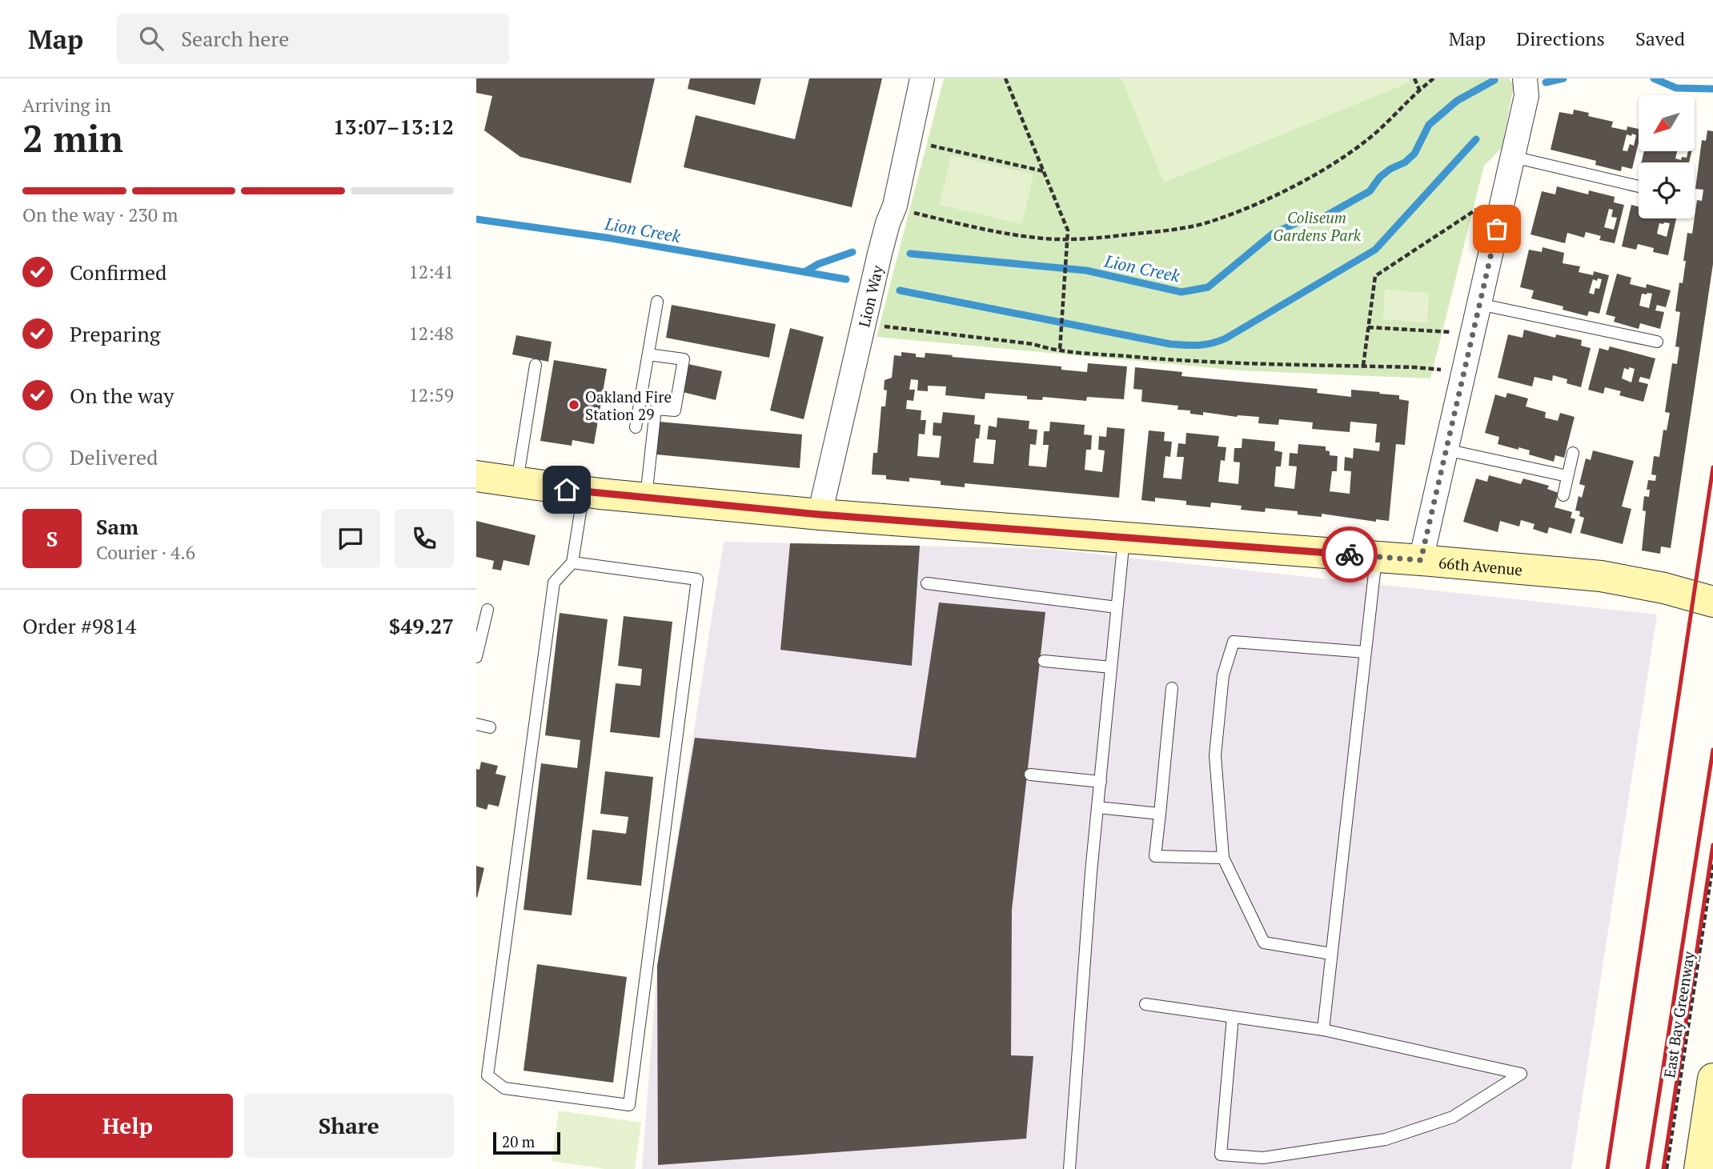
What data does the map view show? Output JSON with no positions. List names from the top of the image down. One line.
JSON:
{"streets":{"street":["Lion Way","66th Avenue"],"path":["East Bay Greenway"]},"crossings":[["Lion Way","66th Avenue"]],"water":["Lion Creek"],"parks":["Coliseum Gardens Park"],"places":["Oakland Fire Station 29"],"scale_bar":"20 m","north":"bottom left","page":{"header":"Map","search":"Search here","nav":["Map","Directions","Saved"],"heading":["2 min","Arriving in","13:07–13:12"],"panel":["Sam","Courier · 4.6","Order #9814","$49.27"],"bar":"On the way · 230 m","list":[["Confirmed","12:41"],["Preparing","12:48"],["On the way","12:59"],"Delivered"],"round":"S","buttons":["Help","Share"],"scale":"20 m"}}
